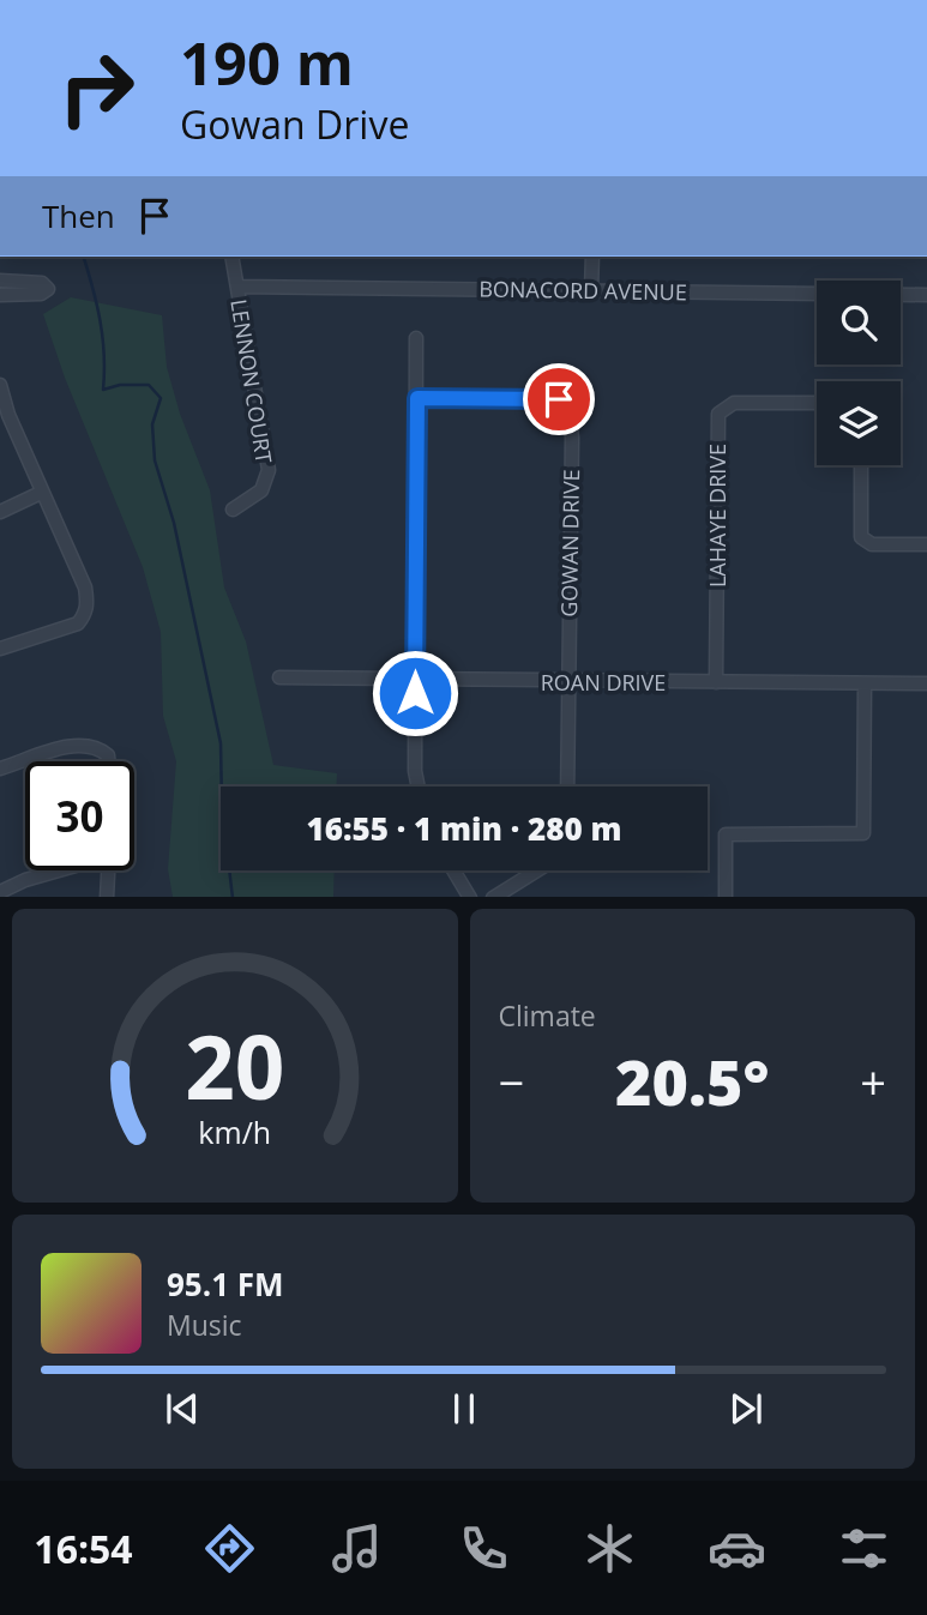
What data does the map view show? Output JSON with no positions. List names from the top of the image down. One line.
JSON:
{"streets":{"street":["BONACORD AVENUE","LENNON COURT","LAHAYE DRIVE","GOWAN DRIVE","ROAN DRIVE"]},"crossings":[["BONACORD AVENUE","LENNON COURT"],["LAHAYE DRIVE","ROAN DRIVE"],["GOWAN DRIVE","ROAN DRIVE"]],"page":{"turn":["190 m","Gowan Drive"],"then":"Then","limit":"30","trip":"16:55 · 1 min · 280 m","tile":"Climate","heat":["−","20.5°","+"],"song":["95.1 FM","Music"],"tabs":"16:54","gauge":["20","km/h"]}}
